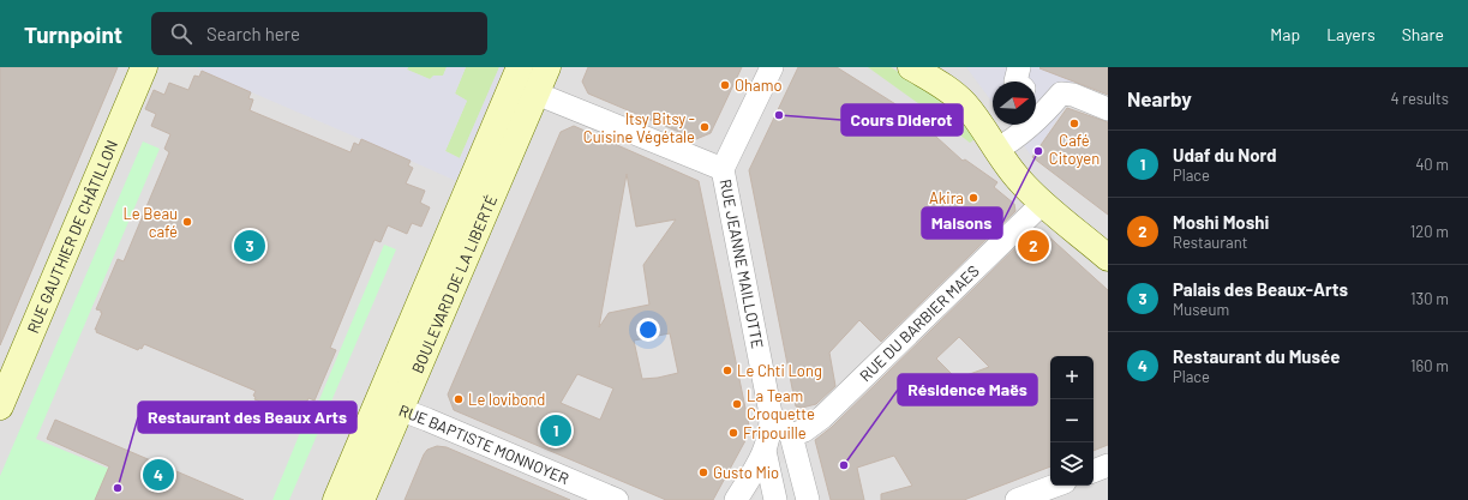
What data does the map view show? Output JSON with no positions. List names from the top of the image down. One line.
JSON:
{"streets":{"main road":["RUE GAUTHIER DE CHÂTILLON","BOULEVARD DE LA LIBERTÉ"],"street":["RUE JEANNE MAILLOTTE","RUE DU BARBIER MAES","RUE BAPTISTE MONNOYER"]},"crossings":[["BOULEVARD DE LA LIBERTÉ","RUE BAPTISTE MONNOYER"]],"places":["Ohamo","Cours Diderot","Café Citoyen","Itsy Bitsy - Cuisine Végétale","Maisons","Akira","Le Beau café","Le Chti Long","Le lovibond","La Team Croquette","Fripouille","Résidence Maës","Gusto Mio","Restaurant des Beaux Arts"],"north":"right","page":{"header":"Turnpoint","search":"Search here","nav":["Map","Layers","Share"],"heading":["Nearby","4 results"],"list":[{"mark":"1","name":"Udaf du Nord","note":"Place","value":"40 m"},{"mark":"2","name":"Moshi Moshi","note":"Restaurant","value":"120 m"},{"mark":"3","name":"Palais des Beaux-Arts","note":"Museum","value":"130 m"},{"mark":"4","name":"Restaurant du Musée","note":"Place","value":"160 m"}],"pins":["2","3","1","4"],"map_buttons":["+","−"]}}
